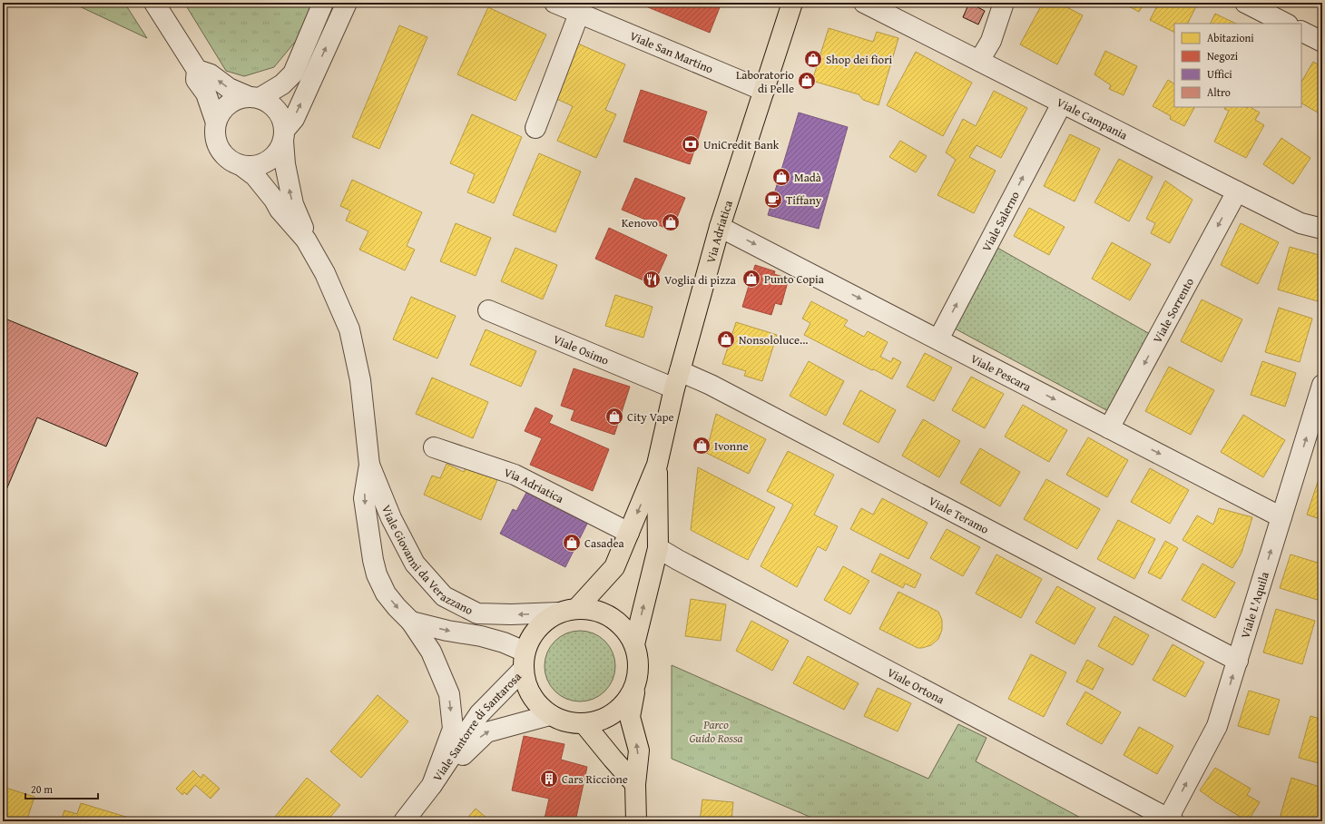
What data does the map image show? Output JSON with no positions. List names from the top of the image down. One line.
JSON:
{"streets":{"main road":["Via Adriatica"],"street":["Viale San Martino","Viale Campania","Viale Salerno","Viale Sorrento","Viale Osimo","Viale Pescara","Viale Teramo","Viale Giovanni da Verazzano","Viale L'Aquila","Viale Ortona","Viale Santorre di Santarosa"]},"crossings":[["Viale San Martino","Via Adriatica"],["Viale Campania","Viale Salerno"],["Viale Campania","Viale Sorrento"],["Viale Salerno","Viale Pescara"],["Via Adriatica","Viale Osimo"],["Via Adriatica","Viale Pescara"],["Via Adriatica","Viale Teramo"],["Via Adriatica","Viale Giovanni da Verazzano"],["Via Adriatica","Viale Ortona"],["Via Adriatica","Viale Santorre di Santarosa"],["Viale Sorrento","Viale Pescara"],["Viale Osimo","Viale Teramo"],["Viale Pescara","Viale L'Aquila"],["Viale Teramo","Viale L'Aquila"],["Viale Giovanni da Verazzano","Viale Santorre di Santarosa"],["Viale L'Aquila","Viale Ortona"]],"one_way":["Viale Salerno","Viale Sorrento","Viale Pescara","Viale L'Aquila"],"parks":["Parco Guido Rossa"],"places":{"shop":["Shop dei fiori","Laboratorio di Pelle","Madà","Kenovo","Punto Copia","Nonsololuce...","City Vape","Ivonne","Casadea"],"bank":["UniCredit Bank"],"cafe":["Tiffany"],"restaurant":["Voglia di pizza"],"building":["Cars Riccione"]},"legend":["Abitazioni","Negozi","Uffici","Altro"],"scale_bar":"20 m"}
